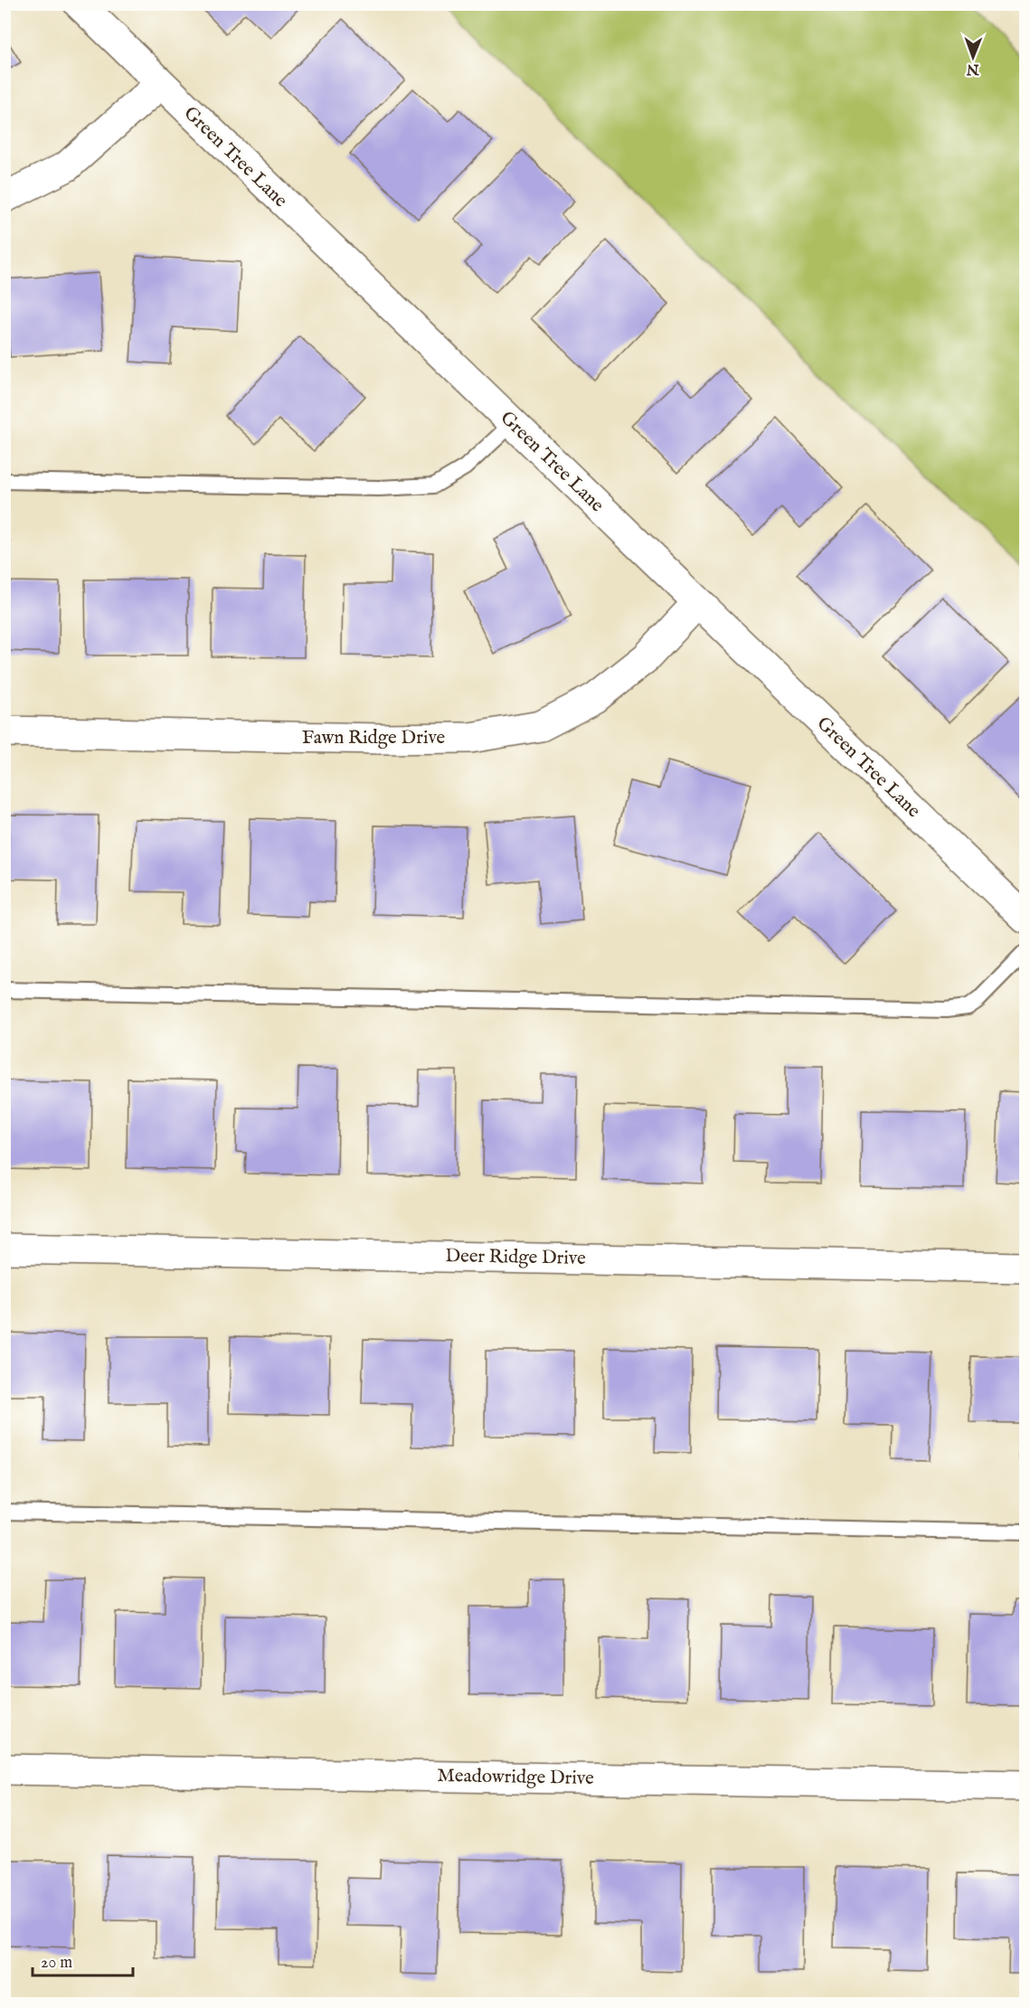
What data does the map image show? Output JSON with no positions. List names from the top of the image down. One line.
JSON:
{"streets":{"street":["Green Tree Lane","Fawn Ridge Drive","Deer Ridge Drive","Meadowridge Drive"]},"crossings":[["Green Tree Lane","Fawn Ridge Drive"]],"scale_bar":"20 m","north":"bottom"}
